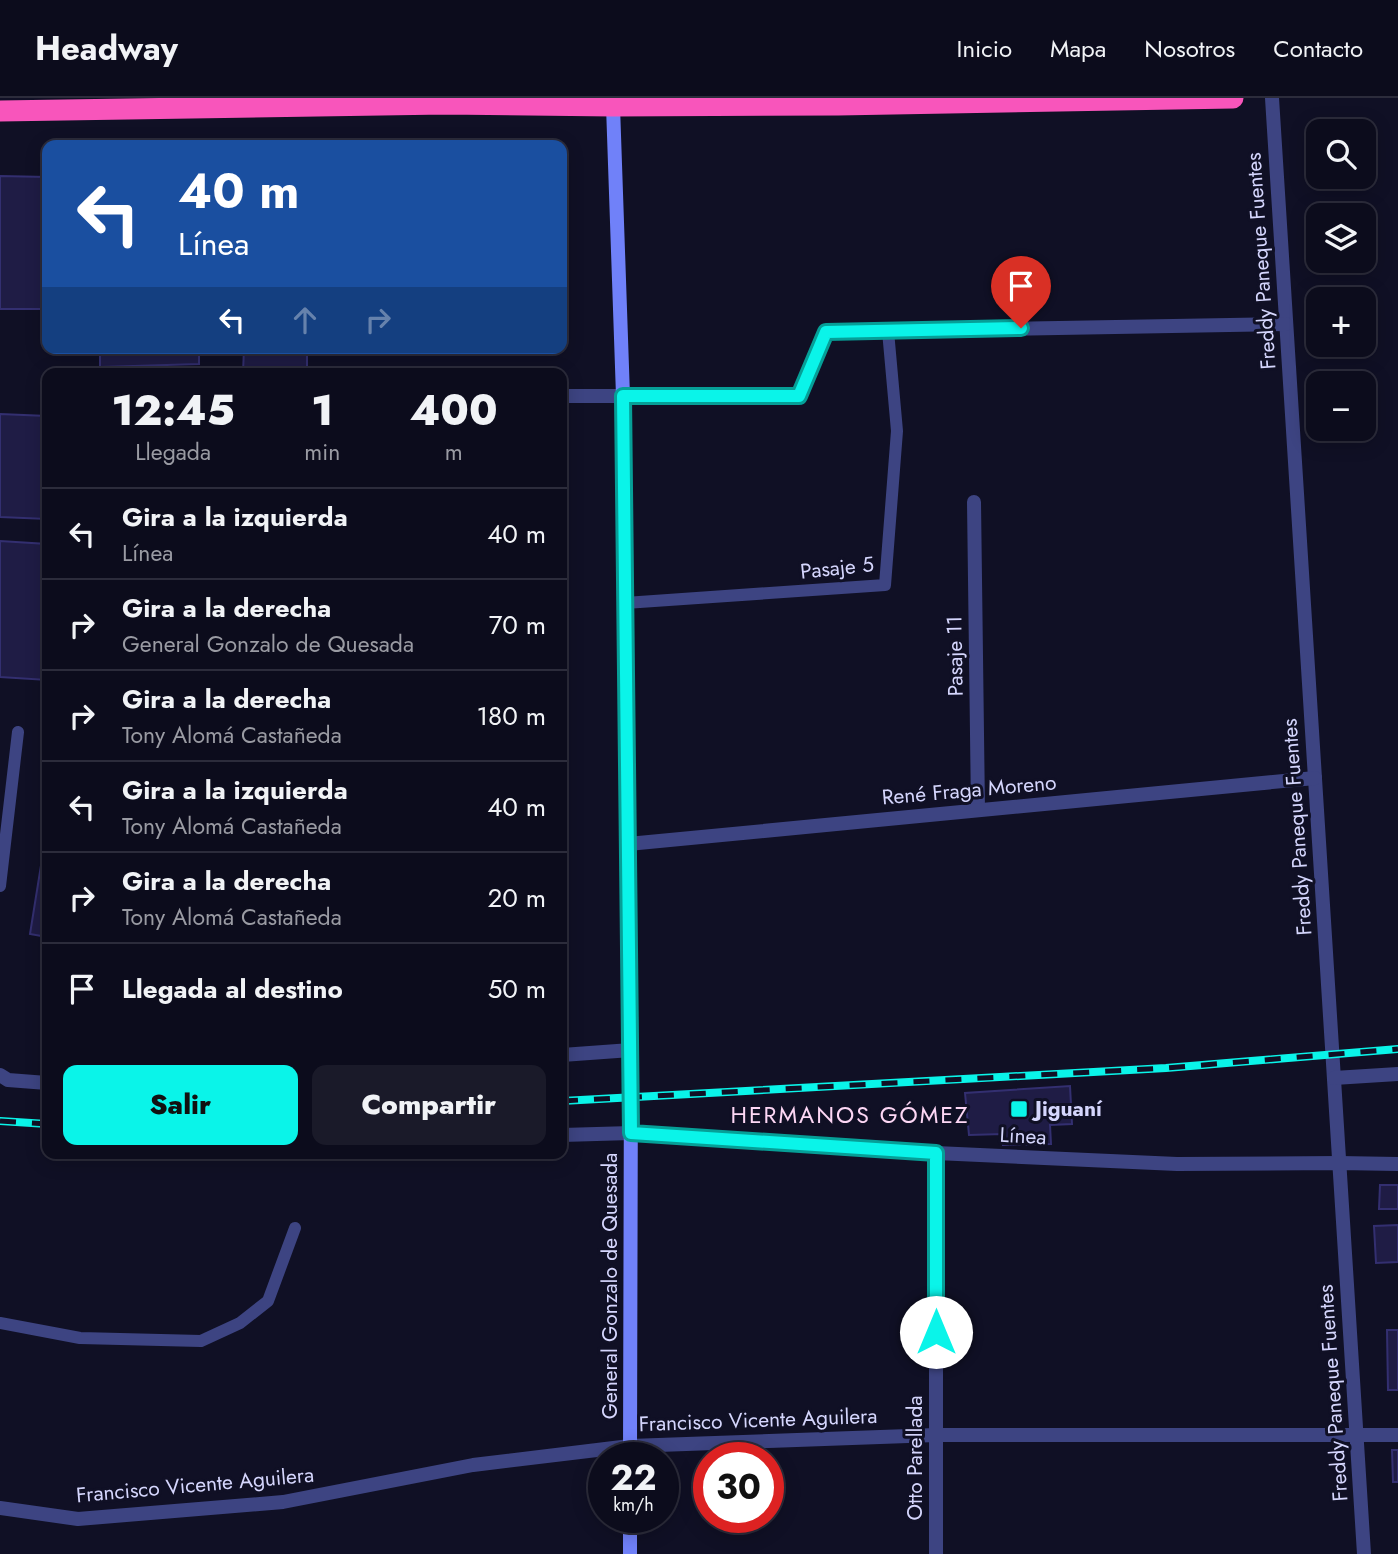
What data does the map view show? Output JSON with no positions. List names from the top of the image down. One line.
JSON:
{"streets":{"street":["Freddy Paneque Fuentes","Pasaje 11","René Fraga Moreno","Línea","General Gonzalo de Quesada","Francisco Vicente Aguilera","Otto Parellada"],"lane":["Pasaje 5"]},"crossings":[["Freddy Paneque Fuentes","René Fraga Moreno"],["Freddy Paneque Fuentes","Línea"],["Freddy Paneque Fuentes","Francisco Vicente Aguilera"],["Pasaje 5","General Gonzalo de Quesada"],["Pasaje 11","René Fraga Moreno"],["René Fraga Moreno","General Gonzalo de Quesada"],["Línea","General Gonzalo de Quesada"],["Línea","Otto Parellada"],["Francisco Vicente Aguilera","Otto Parellada"]],"districts":["HERMANOS GÓMEZ"],"places":{"transit":["Jiguaní"]},"page":{"header":"Headway","nav":["Inicio","Mapa","Nosotros","Contacto"],"map_buttons":["+","−"],"turn":["40 m","Línea"],"eta":["12:45","Llegada","1","min","400","m"],"list":[{"name":"Gira a la izquierda","note":"Línea","value":"40 m"},{"name":"Gira a la derecha","note":"General Gonzalo de Quesada","value":"70 m"},{"name":"Gira a la derecha","note":"Tony Alomá Castañeda","value":"180 m"},{"name":"Gira a la izquierda","note":"Tony Alomá Castañeda","value":"40 m"},{"name":"Gira a la derecha","note":"Tony Alomá Castañeda","value":"20 m"},{"name":"Llegada al destino","value":"50 m"}],"buttons":["Salir","Compartir"],"speed":"22 km/h","limit":"30"}}
